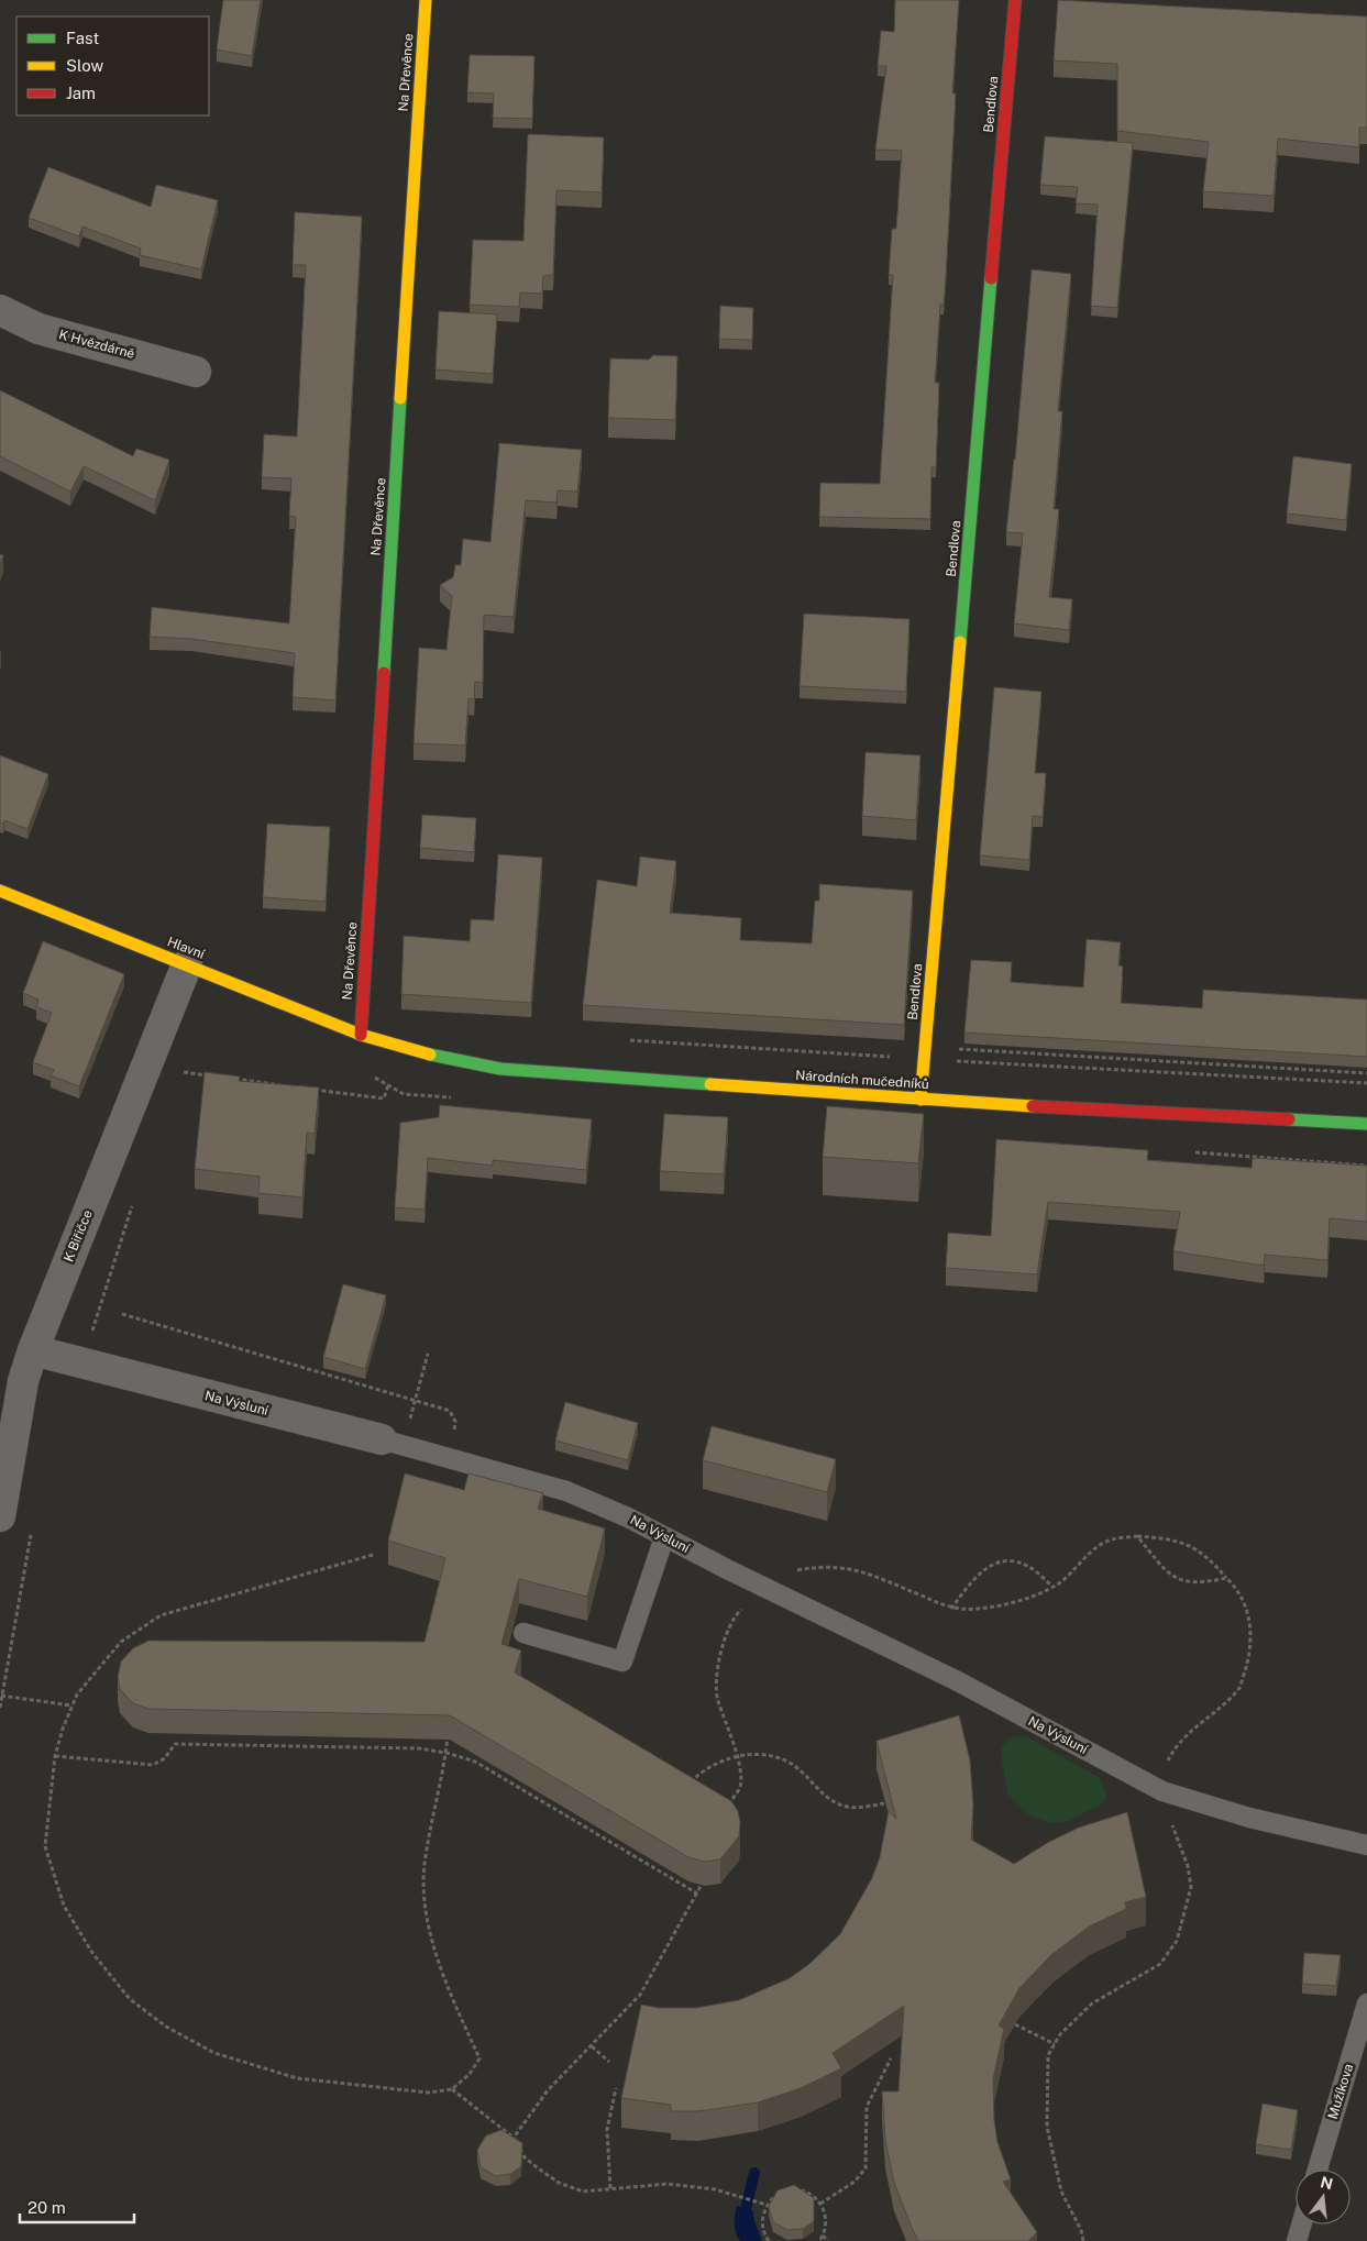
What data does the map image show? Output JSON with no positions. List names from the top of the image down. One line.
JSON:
{"streets":{"street":["Na Dřevěnce","Bendlova","K Hvězdárně","Hlavní","Národních mučedníků","K Biřičce","Na Výsluní"],"lane":["Mužíkova"]},"crossings":[["Na Dřevěnce","Hlavní"],["Na Dřevěnce","Národních mučedníků"],["Bendlova","Národních mučedníků"],["Hlavní","Národních mučedníků"],["Hlavní","K Biřičce"],["K Biřičce","Na Výsluní"]],"legend":["Fast","Slow","Jam"],"scale_bar":"20 m","north":"top"}
